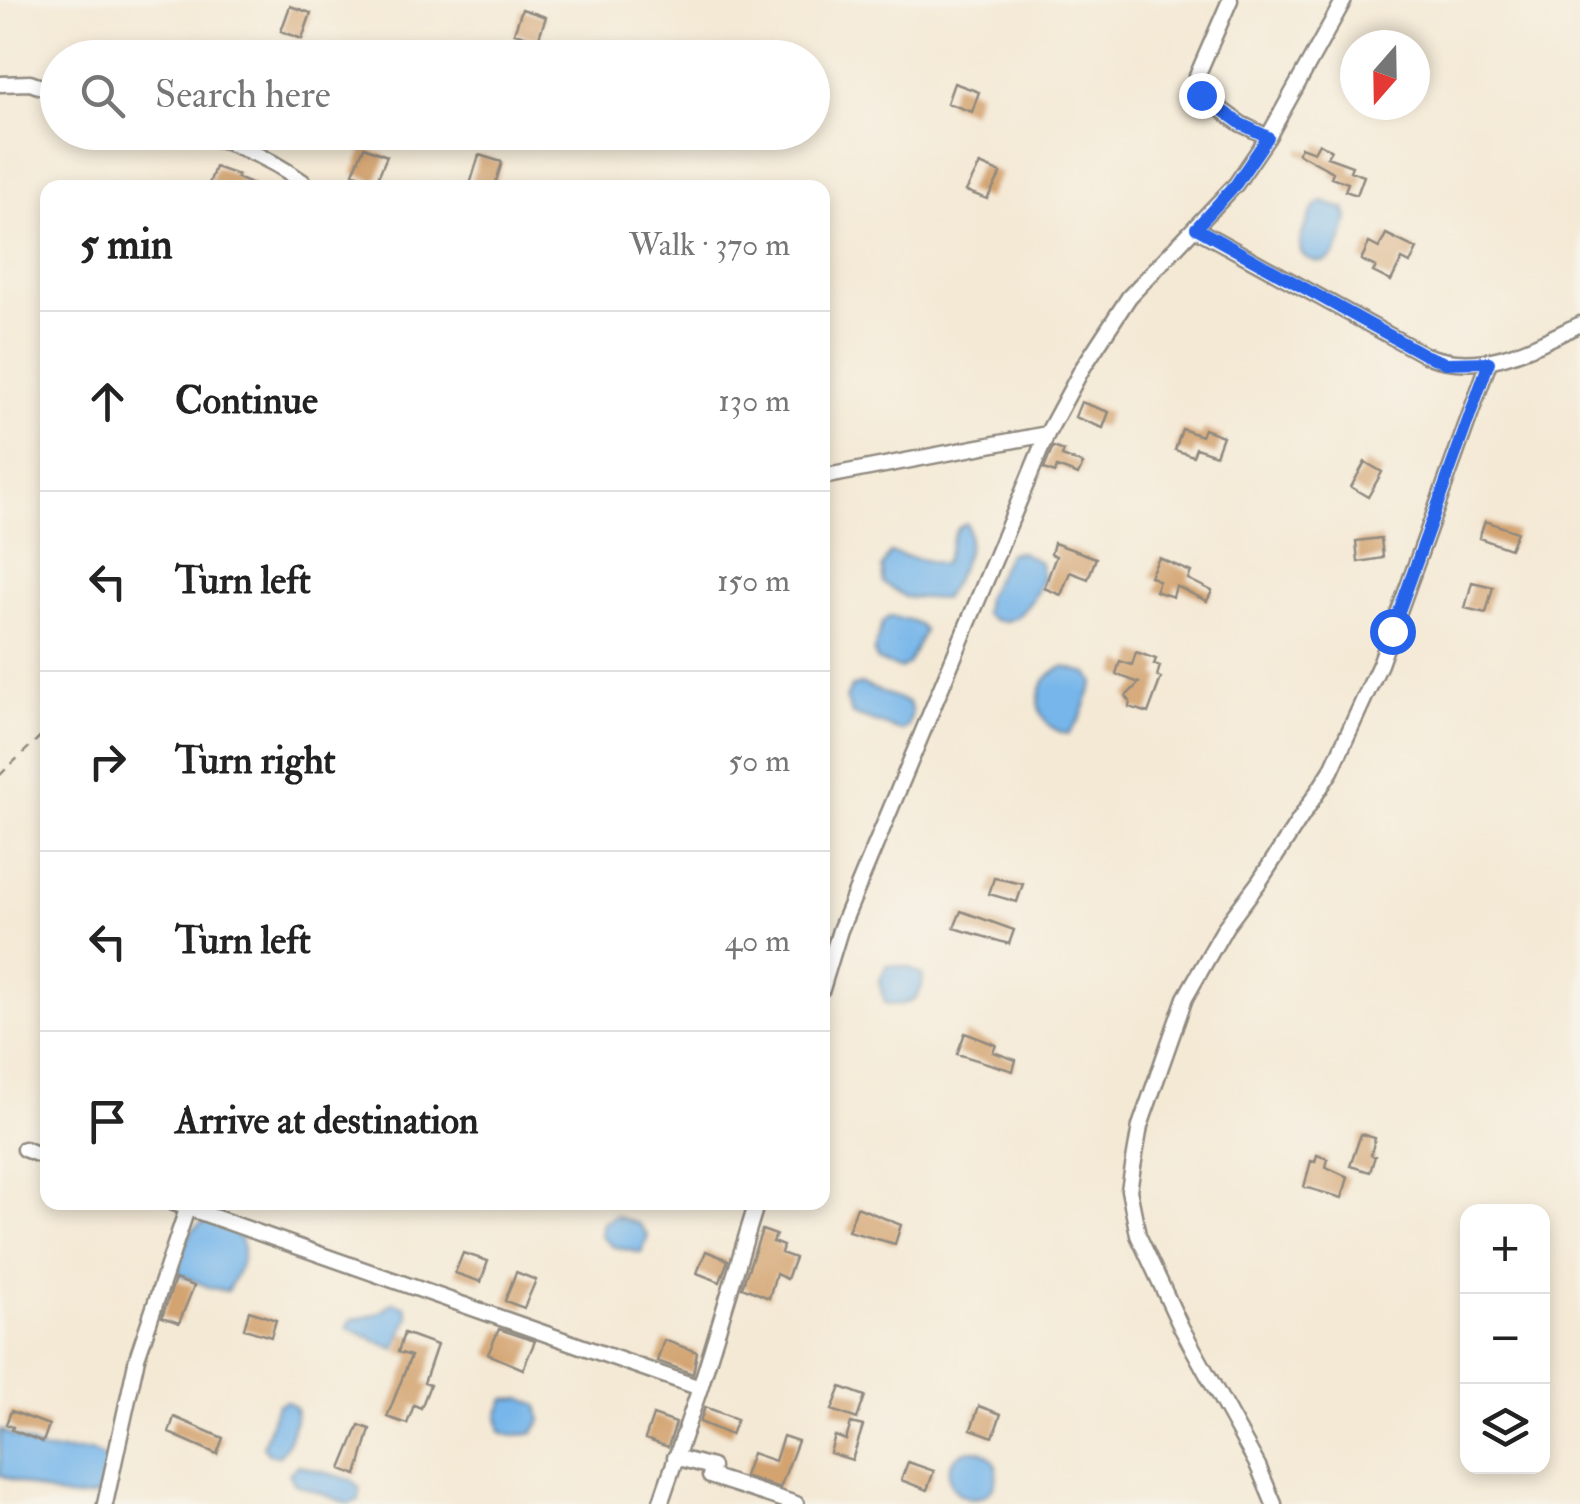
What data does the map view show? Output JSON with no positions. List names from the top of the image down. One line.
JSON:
{"north":"bottom","page":{"search":"Search here","heading":["5 min","Walk · 370 m"],"list":[["Continue","130 m"],["Turn left","150 m"],["Turn right","50 m"],["Turn left","40 m"],"Arrive at destination"],"map_buttons":["+","−"]}}
